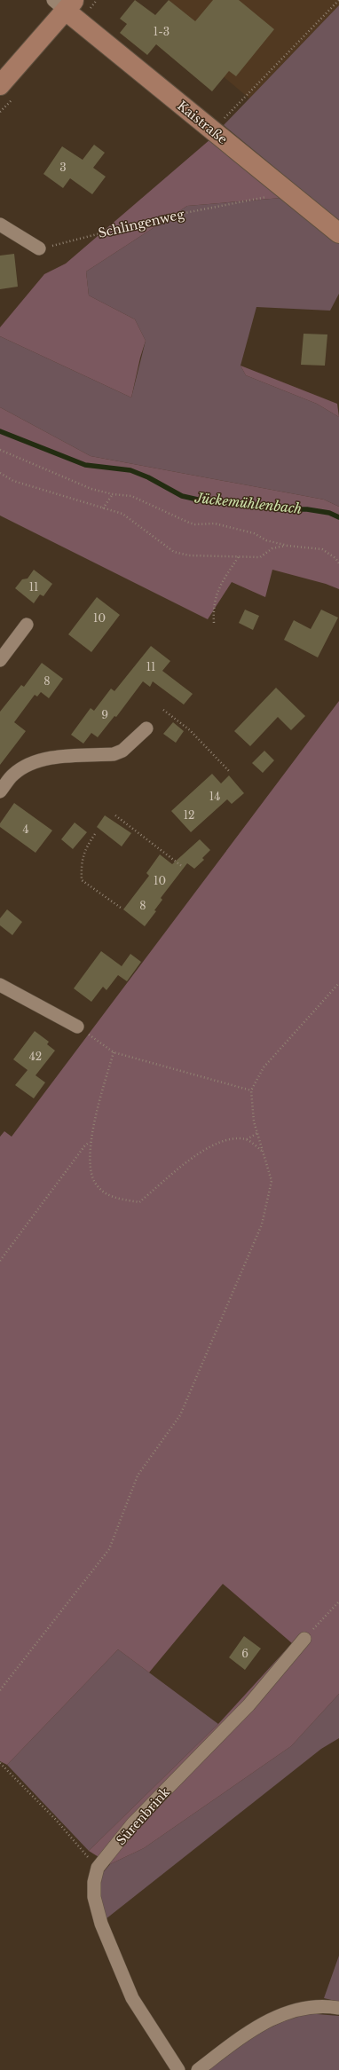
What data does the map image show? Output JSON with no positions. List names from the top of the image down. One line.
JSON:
{"streets":{"street":["Kaistraße","Sürenbrink"],"path":["Schlingenweg"]},"crossings":[["Kaistraße","Schlingenweg"]],"water":["Jückemühlenbach"],"house_numbers":["1-3","3","11","10","11","8","9","14","12","4","10","8","42","6"]}
